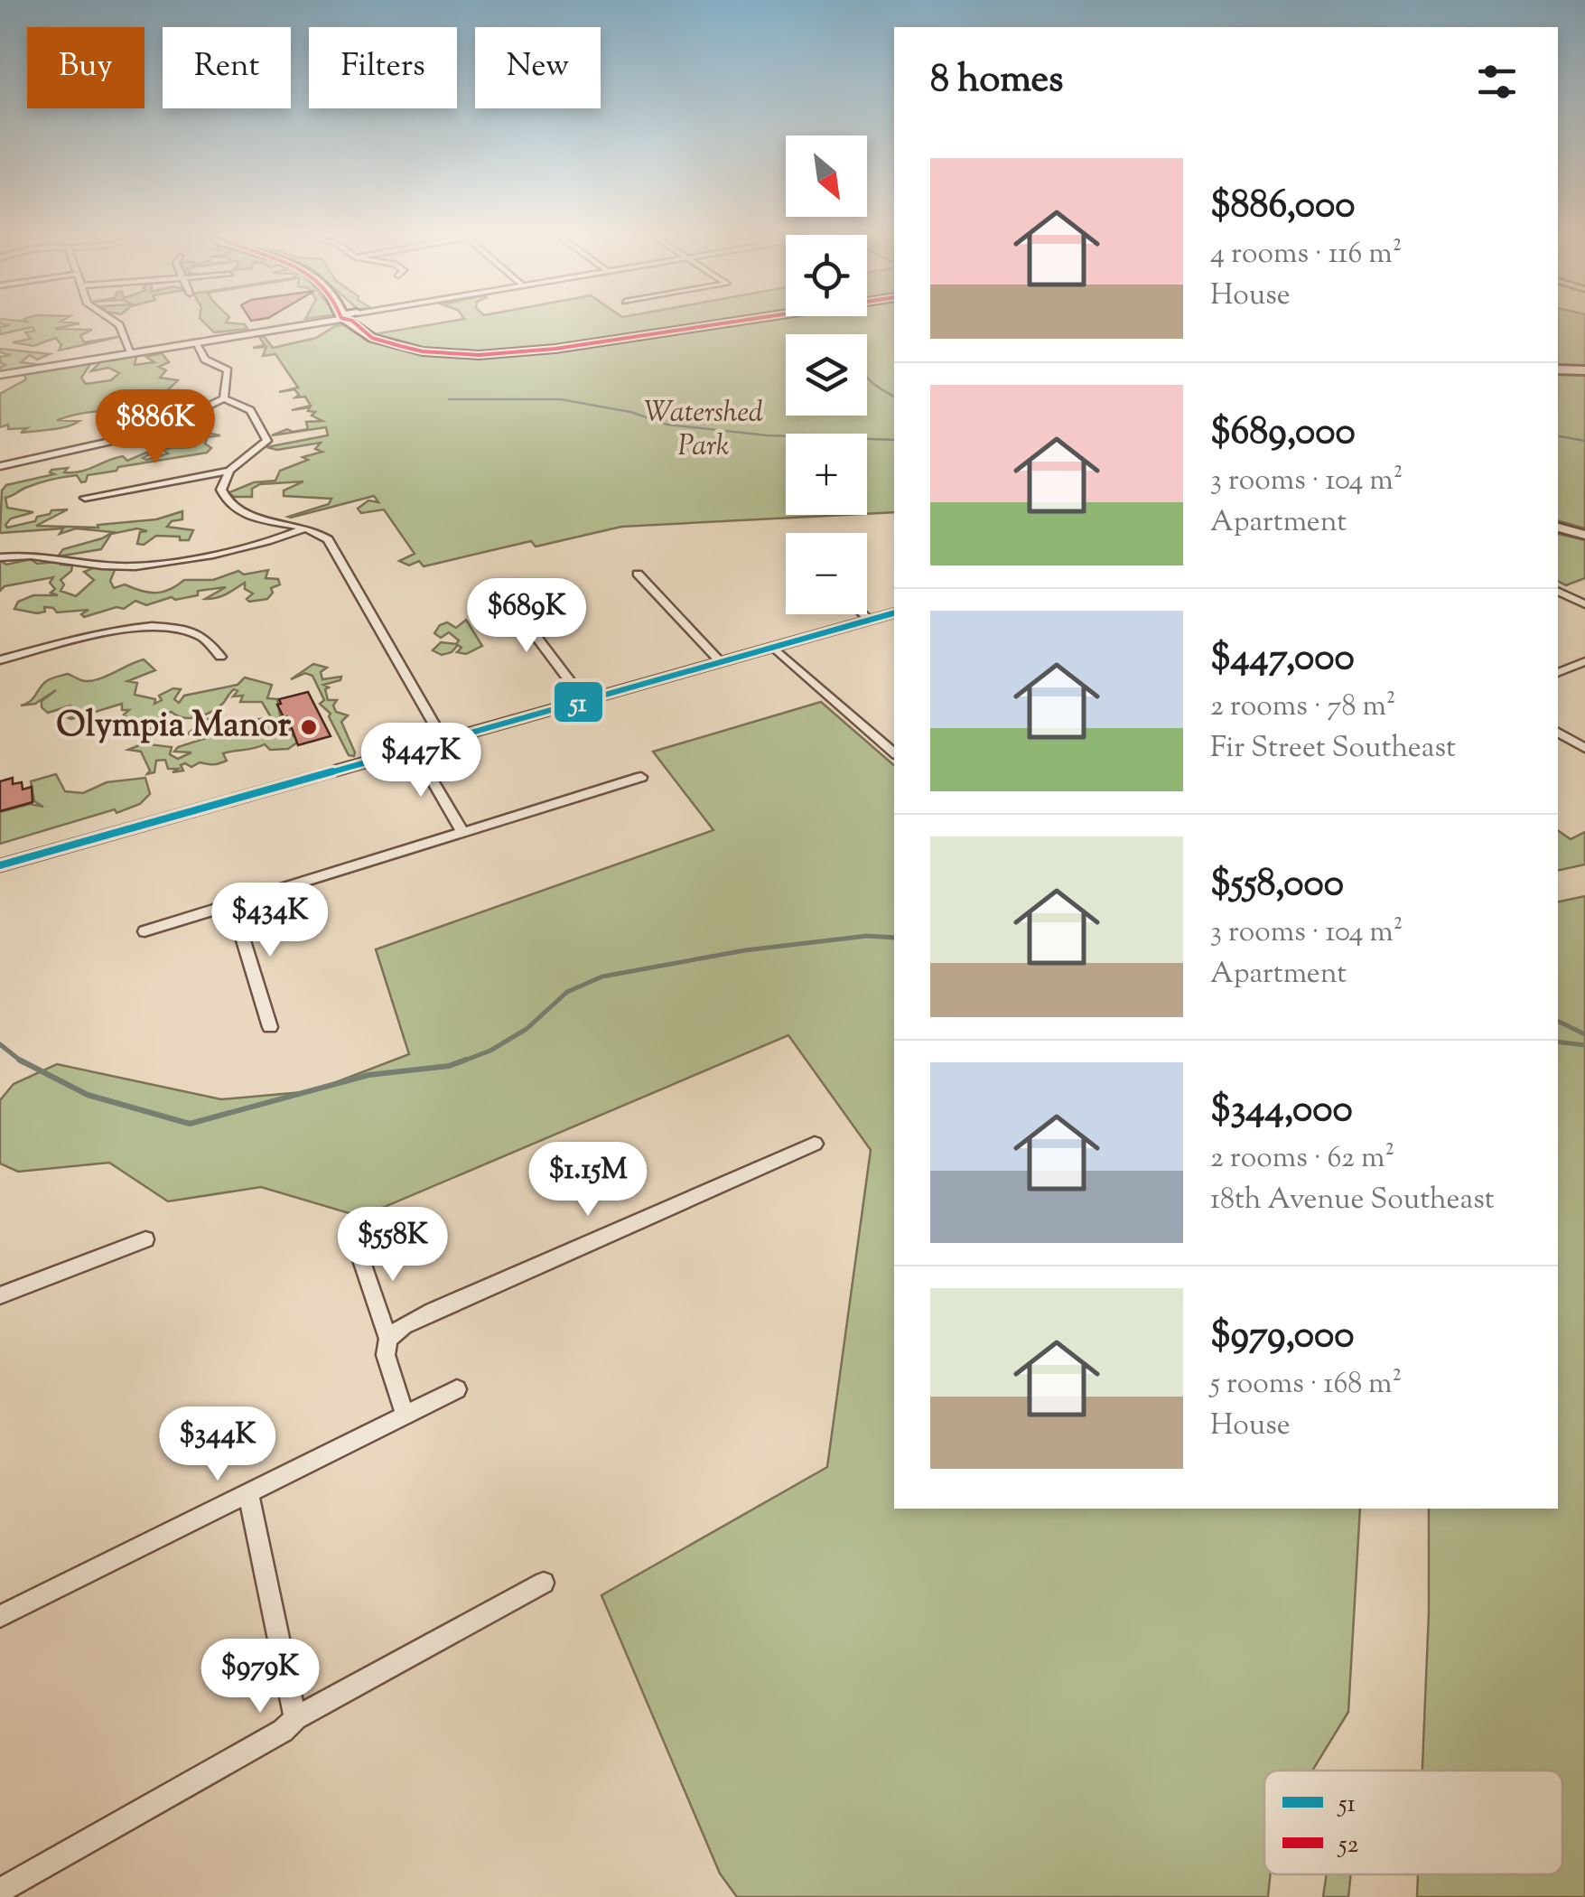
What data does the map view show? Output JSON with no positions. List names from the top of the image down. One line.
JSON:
{"parks":["Watershed Park"],"places":["Olympia Manor"],"lines":["transit line 52","transit line 51"],"legend":["51","52"],"north":"bottom right","page":{"chip":["Buy","Rent","Filters","New"],"heading":"8 homes","map_buttons":["+","−"],"list":[{"name":"$886,000","note":"4 rooms · 116 m² · House"},{"name":"$689,000","note":"3 rooms · 104 m² · Apartment"},{"name":"$447,000","note":"2 rooms · 78 m² · Fir Street Southeast"},{"name":"$558,000","note":"3 rooms · 104 m² · Apartment"},{"name":"$344,000","note":"2 rooms · 62 m² · 18th Avenue Southeast"},{"name":"$979,000","note":"5 rooms · 168 m² · House"}],"price":["$886K","$689K","$447K","$434K","$1.15M","$558K","$344K","$979K"]}}
